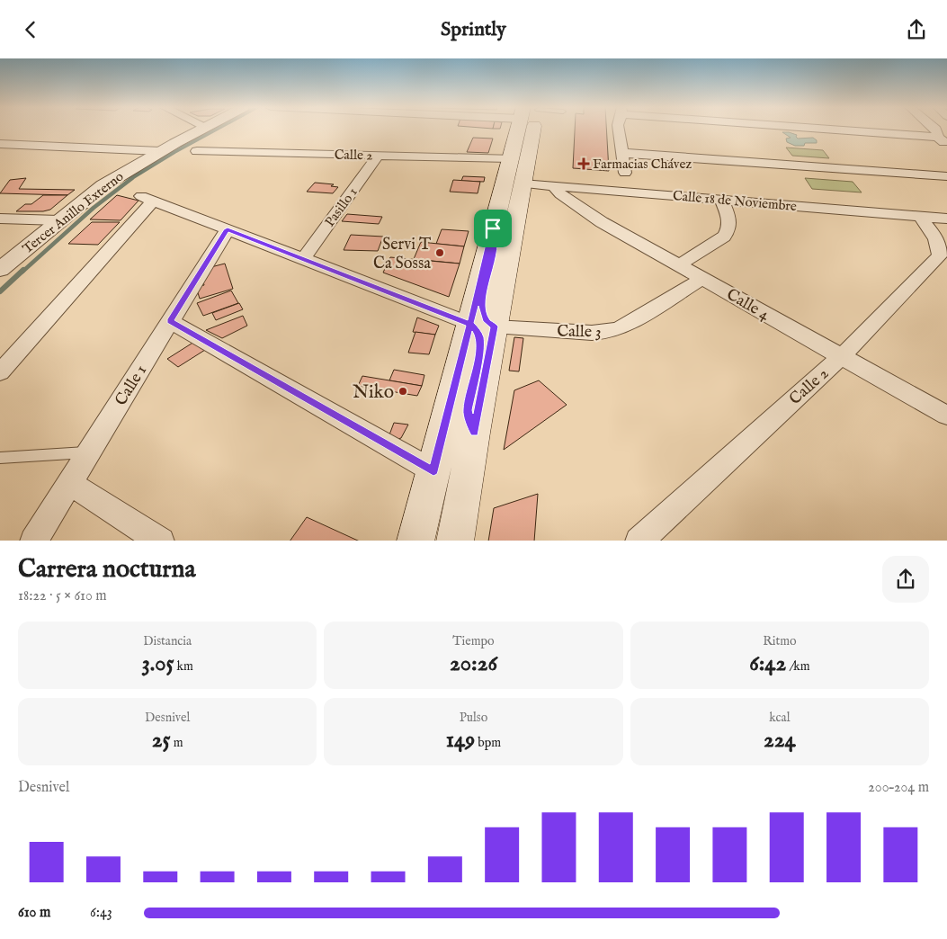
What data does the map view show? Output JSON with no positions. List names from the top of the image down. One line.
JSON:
{"streets":{"street":["Calle 2","Calle 18 de Noviembre","Pasillo 1","Tercer Anillo Externo","Calle 4","Calle 3","Calle 1"]},"crossings":[["Calle 2","Calle 18 de Noviembre"],["Calle 2","Pasillo 1"],["Calle 2","Calle 4"],["Calle 18 de Noviembre","Calle 4"],["Pasillo 1","Calle 3"],["Calle 4","Calle 3"],["Calle 3","Calle 1"]],"places":{"health":["Farmacias Chávez"],"other":["Servi T Ca Sossa","Niko"]},"page":{"header":"Sprintly","heading":["Carrera nocturna","18:22 · 5 × 610 m"],"stats":[["Distancia","3.05 km"],["Tiempo","20:26"],["Ritmo","6:42 /km"],["Desnivel","25 m"],["Pulso","149 bpm"],["kcal","224"]],"chart":["Desnivel","200–204 m"],"list":[{"name":"610 m","note":"6:43"}]}}
